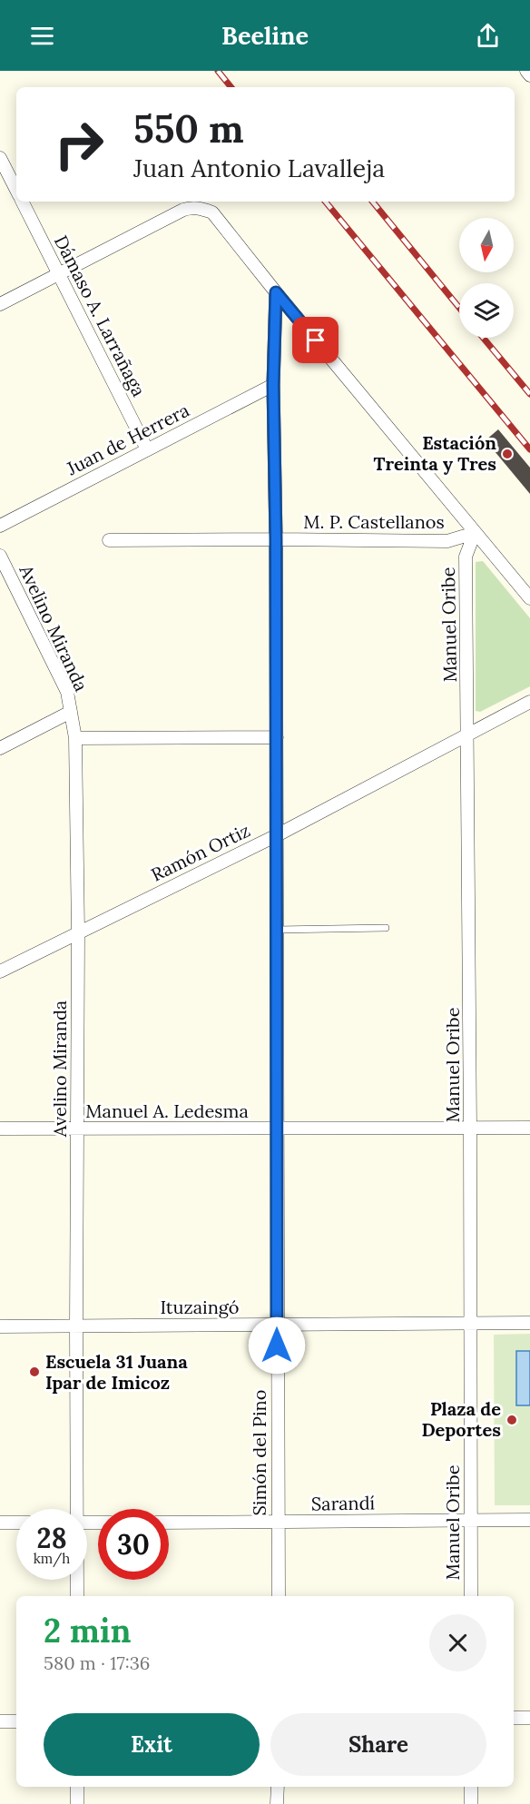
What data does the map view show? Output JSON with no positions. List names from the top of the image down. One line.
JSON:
{"streets":{"street":["Dámaso A. Larrañaga","Juan de Herrera","M. P. Castellanos","Manuel Oribe","Avelino Miranda","Ramón Ortiz","Manuel A. Ledesma","Ituzaingó","Simón del Pino","Sarandí"]},"crossings":[["Dámaso A. Larrañaga","Juan de Herrera"],["Juan de Herrera","Simón del Pino"],["M. P. Castellanos","Manuel Oribe"],["M. P. Castellanos","Simón del Pino"],["Manuel Oribe","Ramón Ortiz"],["Manuel Oribe","Manuel A. Ledesma"],["Manuel Oribe","Ituzaingó"],["Manuel Oribe","Sarandí"],["Avelino Miranda","Ramón Ortiz"],["Avelino Miranda","Manuel A. Ledesma"],["Avelino Miranda","Ituzaingó"],["Ramón Ortiz","Simón del Pino"],["Manuel A. Ledesma","Simón del Pino"],["Ituzaingó","Simón del Pino"],["Simón del Pino","Sarandí"]],"places":["Estación Treinta y Tres","Escuela 31 Juana Ipar de Imicoz","Plaza de Deportes"],"north":"bottom","page":{"header":"Beeline","turn":["550 m","Juan Antonio Lavalleja"],"speed":"28 km/h","limit":"30","heading":["2 min","580 m · 17:36"],"buttons":["Exit","Share"]}}
